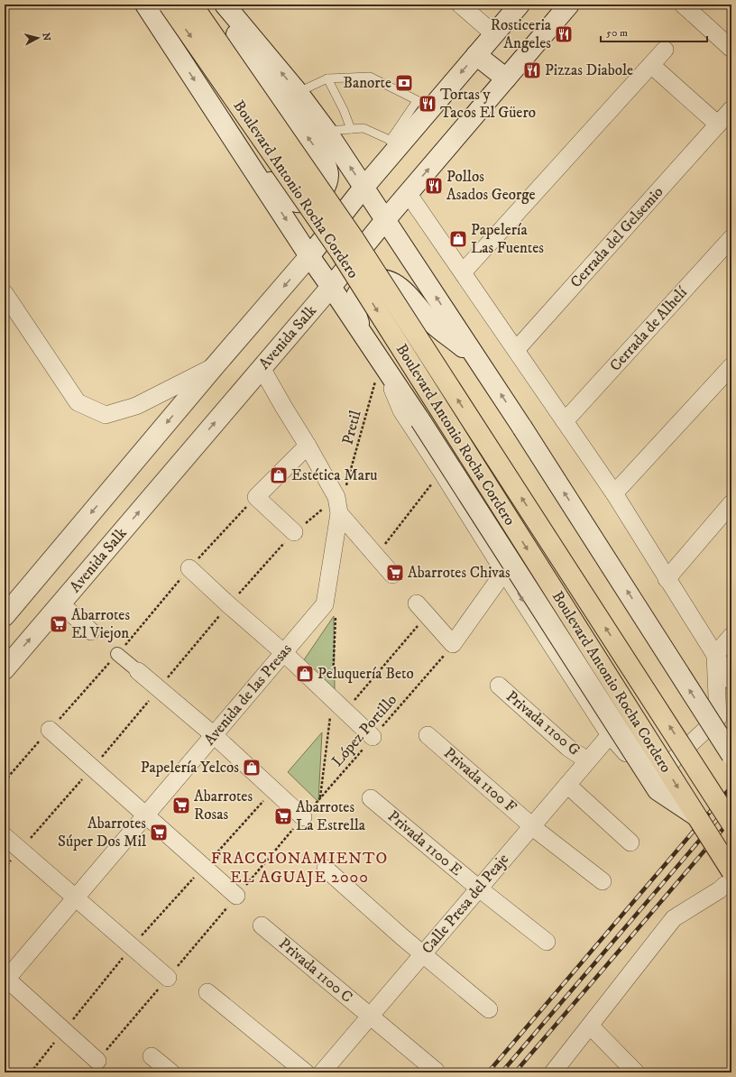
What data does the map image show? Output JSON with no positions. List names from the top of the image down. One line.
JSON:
{"streets":{"highway":["Boulevard Antonio Rocha Cordero"],"main road":["Avenida Salk"],"street":["Cerrada del Gelsemio","Cerrada de Alhelí","Avenida de las Presas","Privada 1100 G","Privada 1100 F","Privada 1100 E","Calle Presa del Peaje","Privada 1100 C"],"path":["Pretil","López Portillo"]},"crossings":[["Boulevard Antonio Rocha Cordero","Avenida Salk"],["Boulevard Antonio Rocha Cordero","Pretil"],["Boulevard Antonio Rocha Cordero","Calle Presa del Peaje"],["Pretil","Avenida de las Presas"],["Privada 1100 G","Calle Presa del Peaje"],["Privada 1100 F","Calle Presa del Peaje"],["Privada 1100 E","Calle Presa del Peaje"],["Calle Presa del Peaje","Privada 1100 C"]],"districts":["FRACCIONAMIENTO EL AGUAJE 2000"],"places":{"restaurant":["Rosticeria Angeles","Pizzas Diabole","Tortas y Tacos El Güero","Pollos Asados George"],"bank":["Banorte"],"shop":["Papelería Las Fuentes","Estética Maru","Peluquería Beto","Papelería Yelcos"],"supermarket":["Abarrotes Chivas","Abarrotes El Viejon","Abarrotes Rosas","Abarrotes La Estrella","Abarrotes Súper Dos Mil"]},"scale_bar":"50 m","north":"right"}
